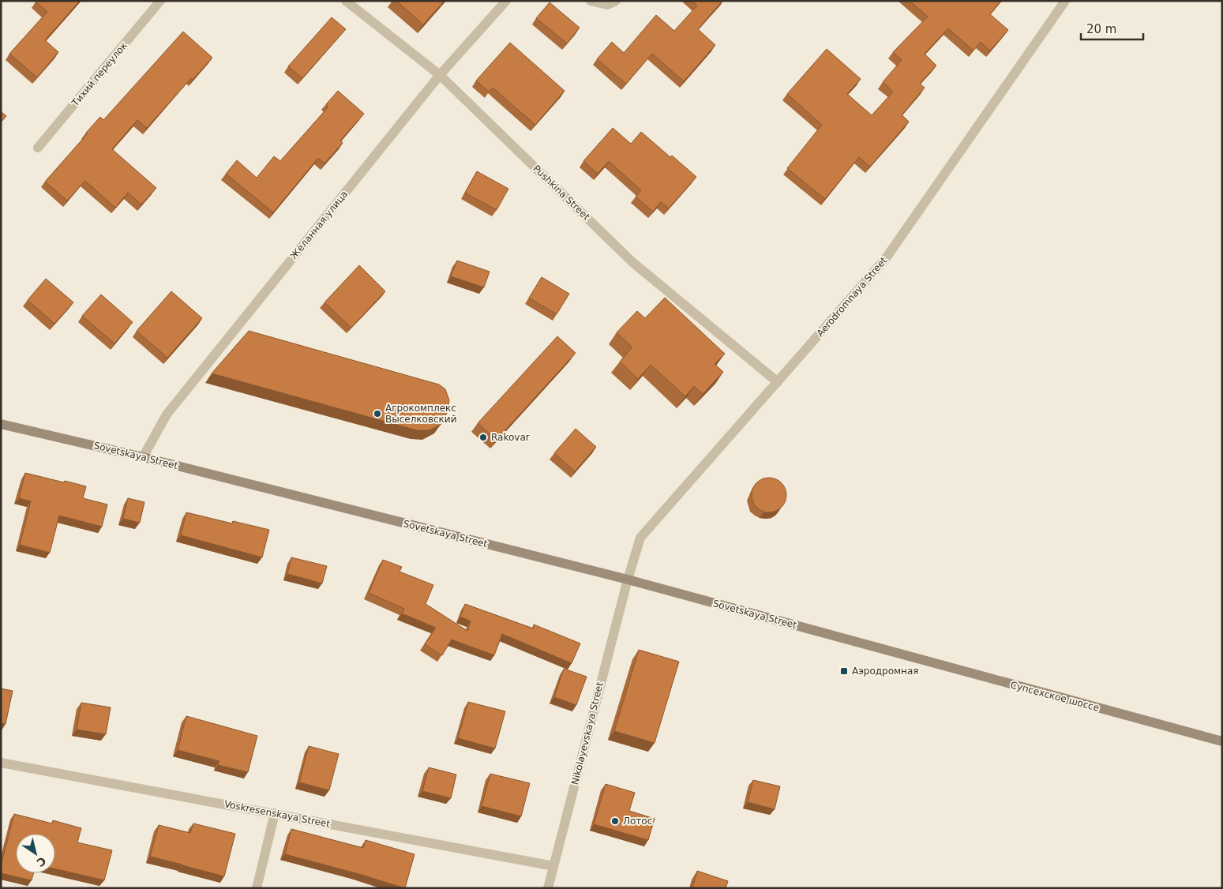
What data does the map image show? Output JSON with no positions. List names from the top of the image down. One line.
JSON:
{"streets":{"main road":["Sovetskaya Street","Супсехское шоссе"],"street":["Тихий переулок","Pushkina Street","Желанная улица","Aerodromnaya Street","Nikolayevskaya Street","Voskresenskaya Street"]},"crossings":[["Pushkina Street","Желанная улица"],["Pushkina Street","Aerodromnaya Street"],["Желанная улица","Sovetskaya Street"],["Aerodromnaya Street","Sovetskaya Street"],["Aerodromnaya Street","Nikolayevskaya Street"],["Sovetskaya Street","Супсехское шоссе"],["Sovetskaya Street","Nikolayevskaya Street"],["Nikolayevskaya Street","Voskresenskaya Street"]],"places":{"other":["Агрокомплекс Выселковский","Rakovar","Лотос"],"transit":["Аэродромная"]},"scale_bar":"20 m","north":"bottom right"}
